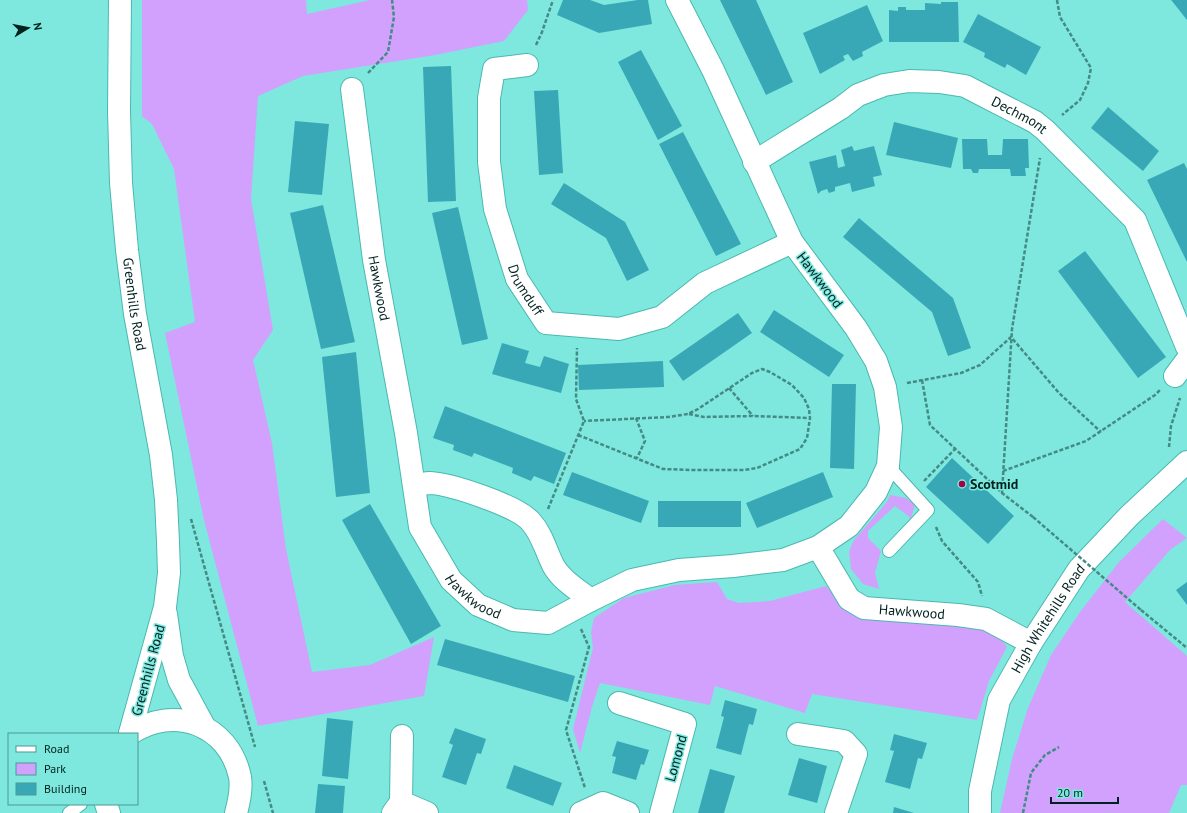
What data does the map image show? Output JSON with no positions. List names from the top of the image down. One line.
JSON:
{"streets":{"street":["Dechmont","Hawkwood","Drumduff","Greenhills Road","High Whitehills Road","Lomond"]},"crossings":[["Dechmont","Hawkwood"],["Hawkwood","Drumduff"],["Hawkwood","High Whitehills Road"]],"places":["Scotmid"],"legend":["Road","Park","Building"],"scale_bar":"20 m","north":"right"}
